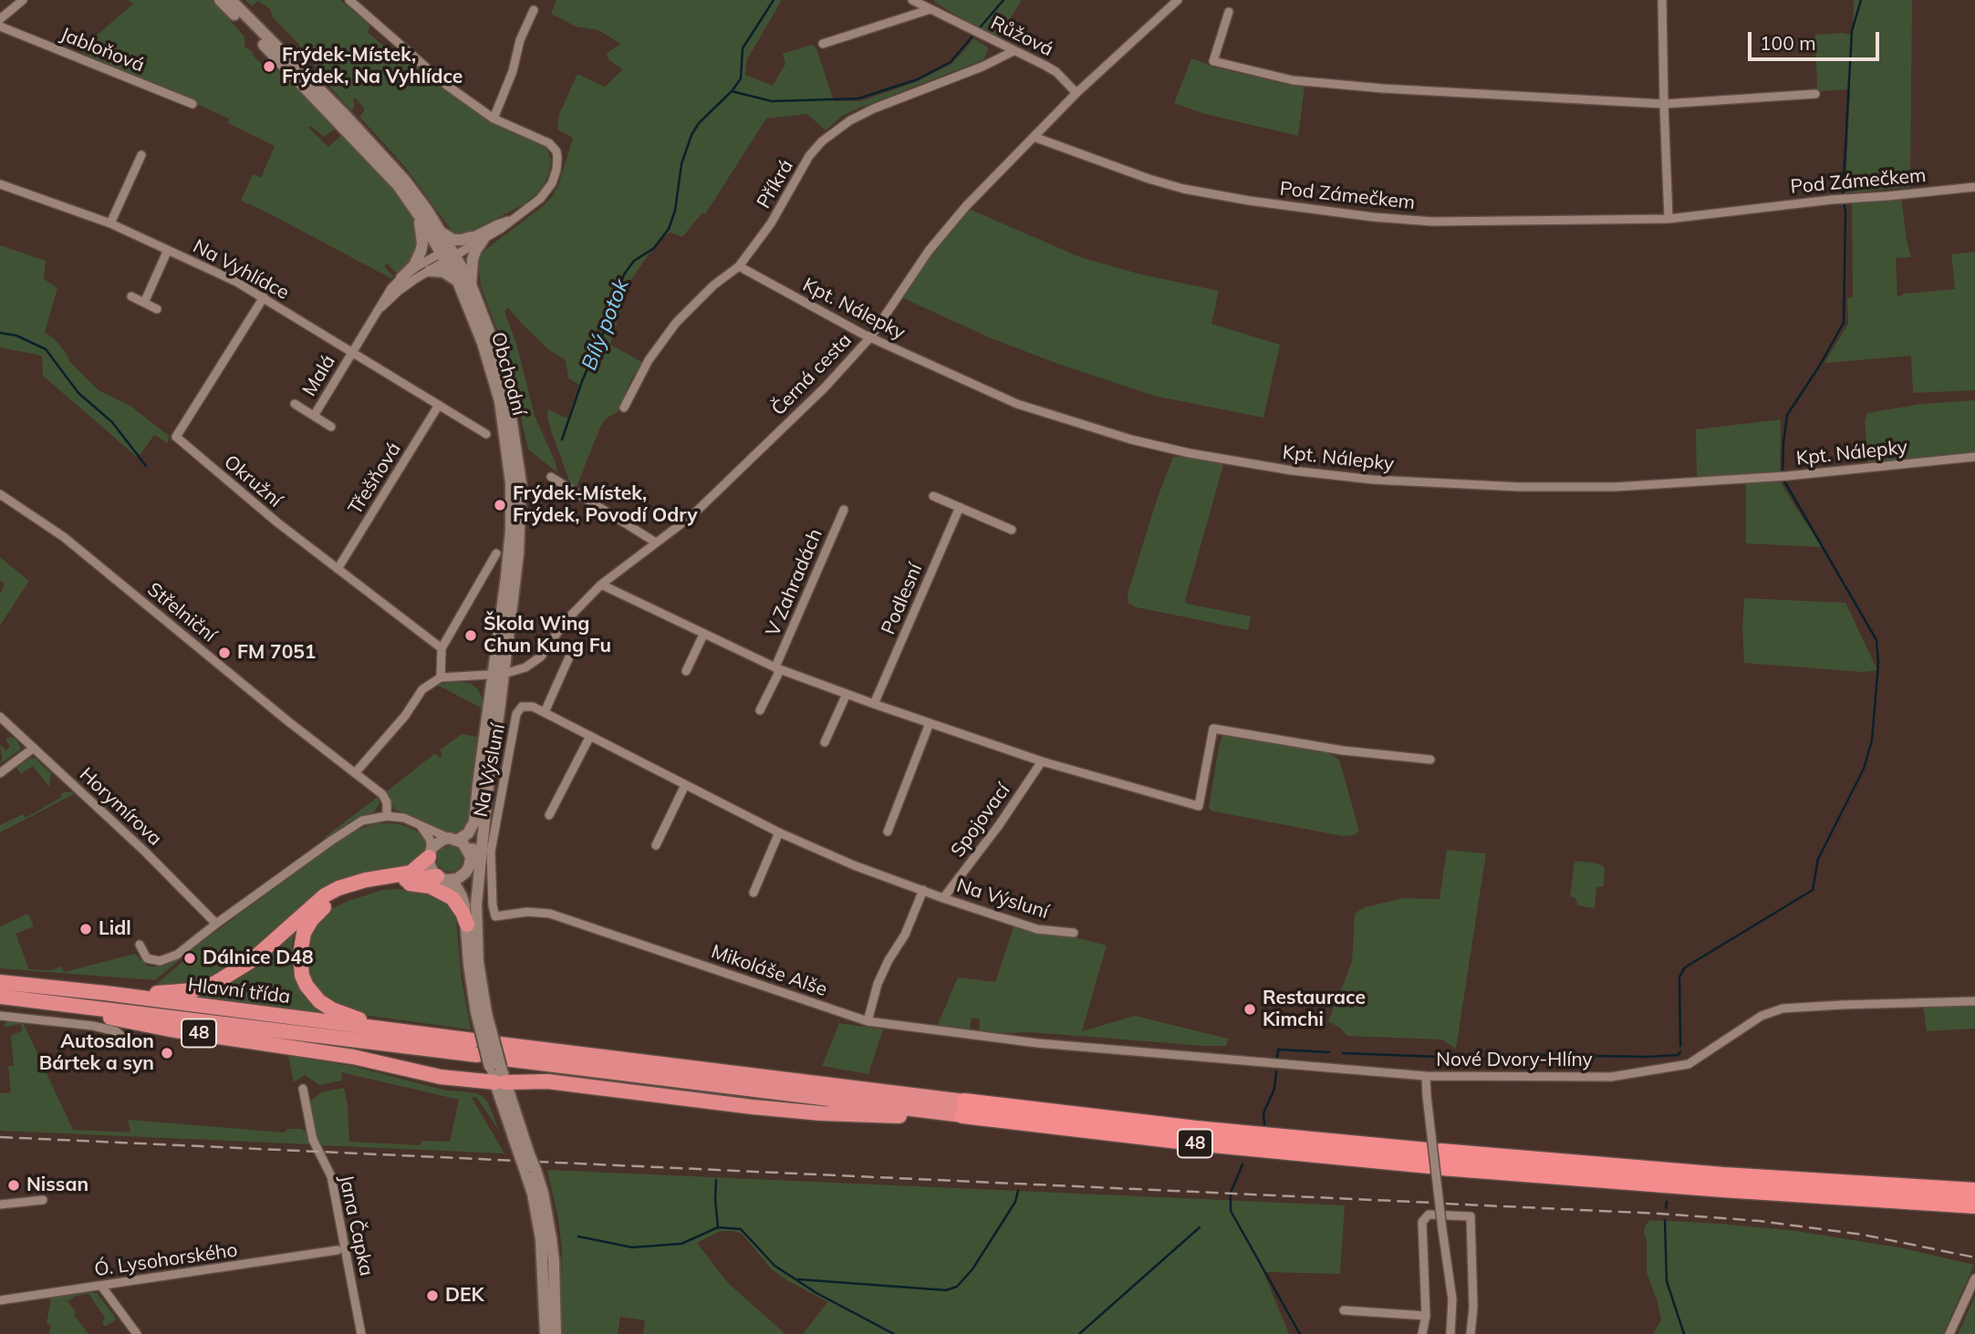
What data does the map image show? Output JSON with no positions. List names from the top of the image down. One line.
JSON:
{"streets":{"highway":["Hlavní třída","48"],"main road":["Obchodní"],"street":["Růžová","Jabloňová","Pod Zámečkem","Příkrá","Na Vyhlídce","Kpt. Nálepky","Černá cesta","Malá","Třešňová","Okružní","V Zahradách","Podlesní","Střelniční","Na Výsluní","Horymírova","Spojovací","Mikoláše Alše","Nové Dvory-Hlíny","Jana Čapka","Ó. Lysohorského"]},"crossings":[["Růžová","Příkrá"],["Růžová","Černá cesta"],["Pod Zámečkem","Černá cesta"],["Příkrá","Kpt. Nálepky"],["Na Vyhlídce","Malá"],["Na Vyhlídce","Třešňová"],["Na Vyhlídce","Okružní"],["Kpt. Nálepky","Černá cesta"],["Obchodní","Černá cesta"],["Obchodní","48"],["Třešňová","Okružní"],["Na Výsluní","Spojovací"],["Na Výsluní","Mikoláše Alše"],["Mikoláše Alše","Nové Dvory-Hlíny"],["Hlavní třída","48"]],"water":["Bílý potok"],"places":["Frýdek-Místek, Frýdek, Na Vyhlídce","Frýdek-Místek, Frýdek, Povodí Odry","Škola Wing Chun Kung Fu","FM 7051","Lidl","Dálnice D48","Restaurace Kimchi","Autosalon Bártek a syn","Nissan","DEK"],"scale_bar":"100 m"}
